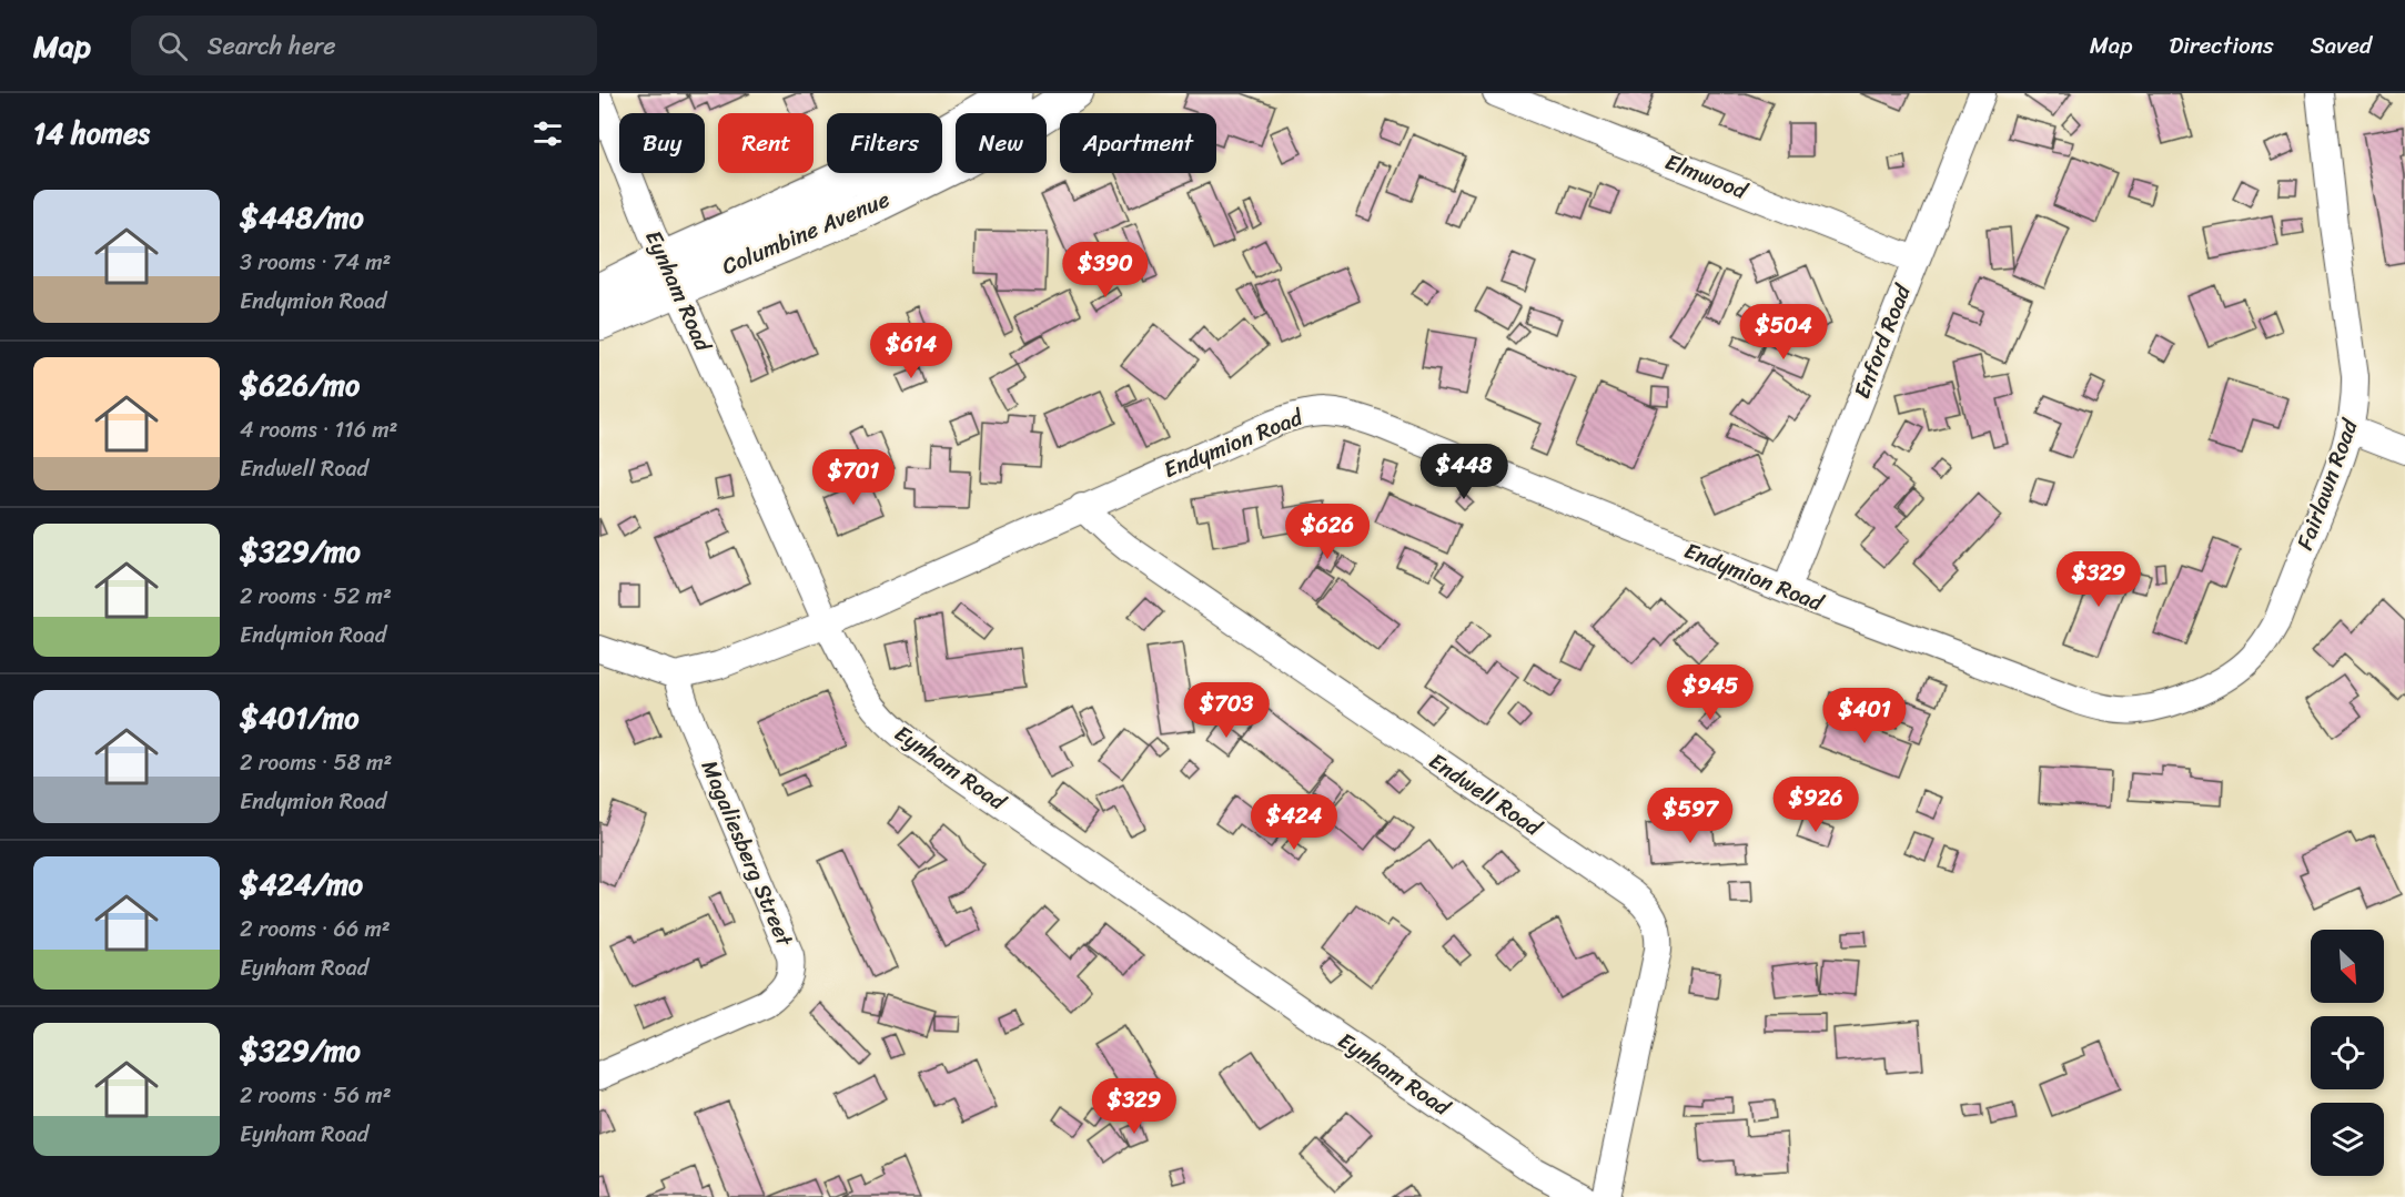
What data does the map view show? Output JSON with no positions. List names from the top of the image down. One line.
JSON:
{"streets":{"main road":["Columbine Avenue"],"street":["Elmwood","Eynham Road","Enford Road","Endymion Road","Fairlawn Road","Endwell Road","Magaliesberg Street"]},"crossings":[["Elmwood","Enford Road"],["Columbine Avenue","Eynham Road"],["Eynham Road","Endymion Road"],["Enford Road","Endymion Road"],["Endymion Road","Fairlawn Road"],["Endymion Road","Endwell Road"],["Endymion Road","Magaliesberg Street"]],"north":"bottom right","page":{"header":"Map","search":"Search here","nav":["Map","Directions","Saved"],"heading":"14 homes","chip":["Buy","Rent","Filters","New","Apartment"],"list":[{"name":"$448/mo","note":"3 rooms · 74 m² · Endymion Road"},{"name":"$626/mo","note":"4 rooms · 116 m² · Endwell Road"},{"name":"$329/mo","note":"2 rooms · 52 m² · Endymion Road"},{"name":"$401/mo","note":"2 rooms · 58 m² · Endymion Road"},{"name":"$424/mo","note":"2 rooms · 66 m² · Eynham Road"},{"name":"$329/mo","note":"2 rooms · 56 m² · Eynham Road"}],"price":["$390","$504","$614","$448","$701","$626","$329","$945","$703","$401","$926","$597","$424","$329"]}}
